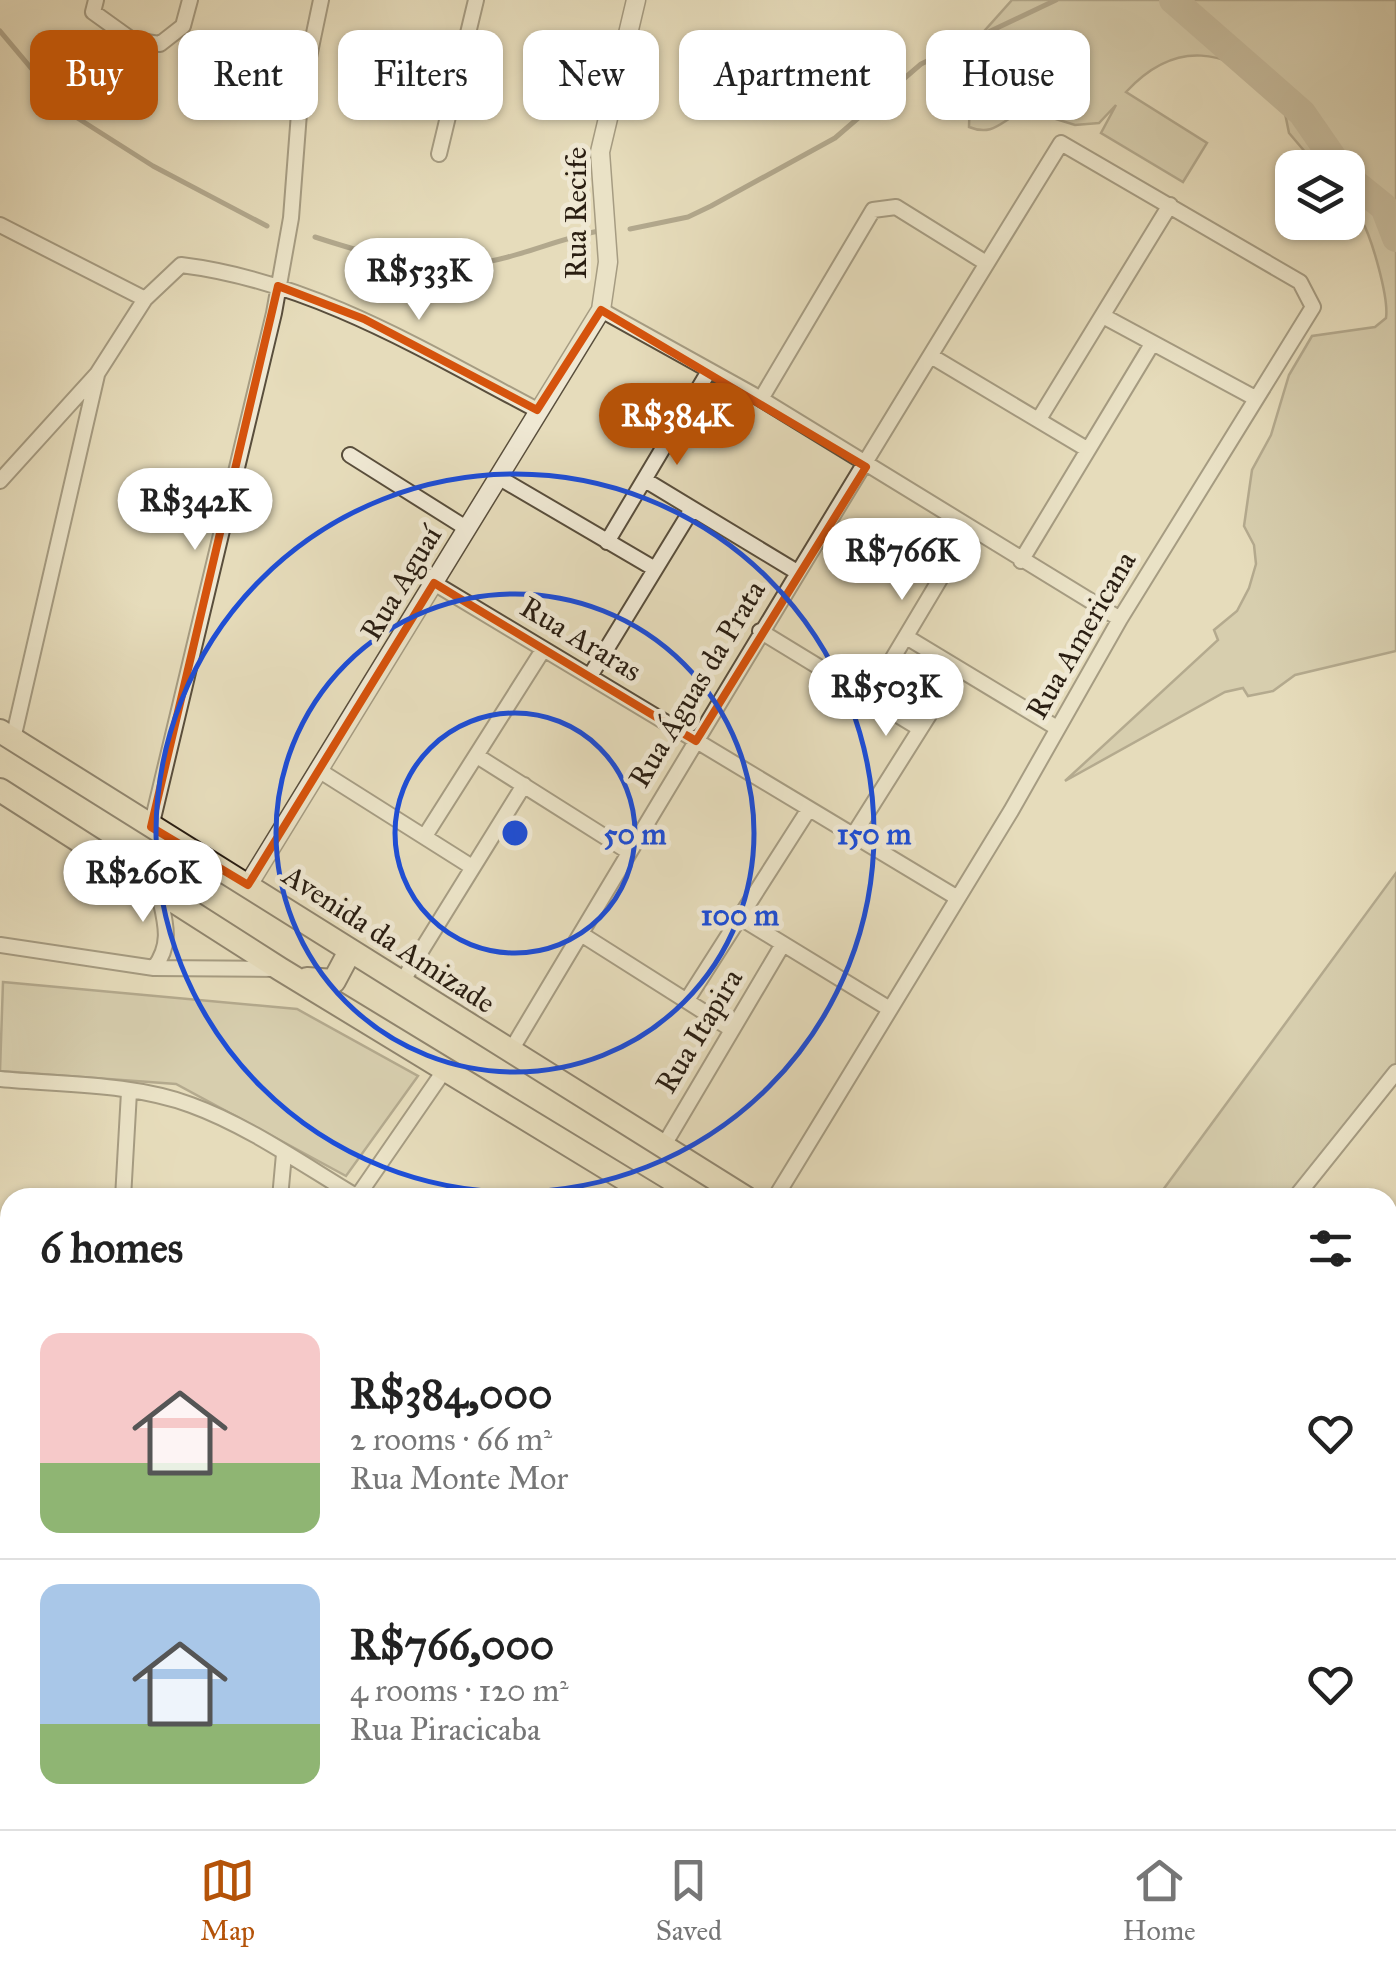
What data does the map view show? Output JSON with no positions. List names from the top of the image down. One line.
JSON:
{"streets":{"main road":["Avenida da Amizade"],"street":["Rua Recife","Rua Aguaí","Rua Americana","Rua Araras","Rua Águas da Prata","Rua Itapira"]},"crossings":[["Rua Recife","Rua Aguaí"],["Rua Aguaí","Rua Araras"],["Rua Aguaí","Avenida da Amizade"],["Rua Americana","Rua Araras"],["Rua Americana","Rua Águas da Prata"],["Rua Araras","Rua Águas da Prata"],["Rua Águas da Prata","Avenida da Amizade"],["Avenida da Amizade","Rua Itapira"]],"page":{"chip":["Buy","Rent","Filters","New","Apartment","House"],"price":["R$533K","R$384K","R$342K","R$766K","R$503K","R$260K"],"heading":"6 homes","list":[{"name":"R$384,000","note":"2 rooms · 66 m² · Rua Monte Mor"},{"name":"R$766,000","note":"4 rooms · 120 m² · Rua Piracicaba"}],"tabs":["Map","Saved","Home"]},"rings":["50 m","150 m","100 m"]}
